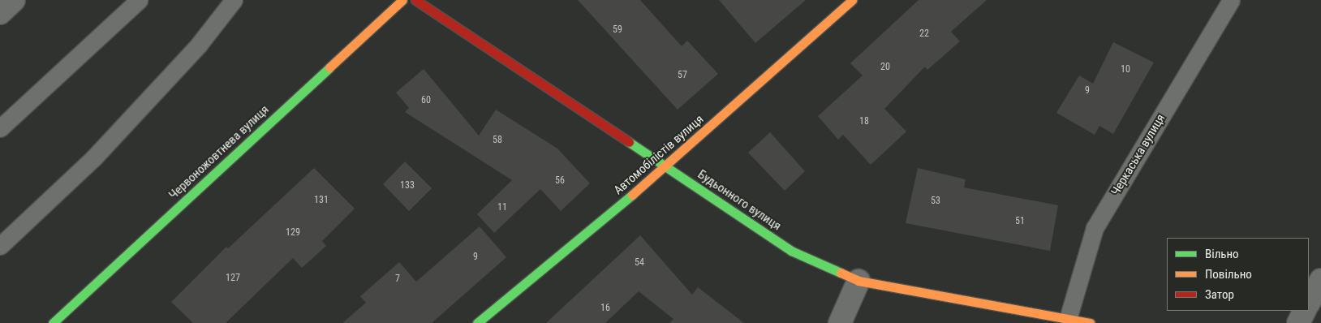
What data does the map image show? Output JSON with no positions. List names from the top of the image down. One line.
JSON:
{"streets":{"main road":["Червоножовтнева вулиця","Автомобілістів вулиця","Будьонного вулиця"],"lane":["Черкаська вулиця"]},"crossings":[["Автомобілістів вулиця","Будьонного вулиця"],["Черкаська вулиця","Будьонного вулиця"]],"house_numbers":["59","22","20","10","57","9","60","18","58","56","133","131","53","11","51","129","9","54","127","7","16"],"legend":["Вільно","Повільно","Затор"]}
